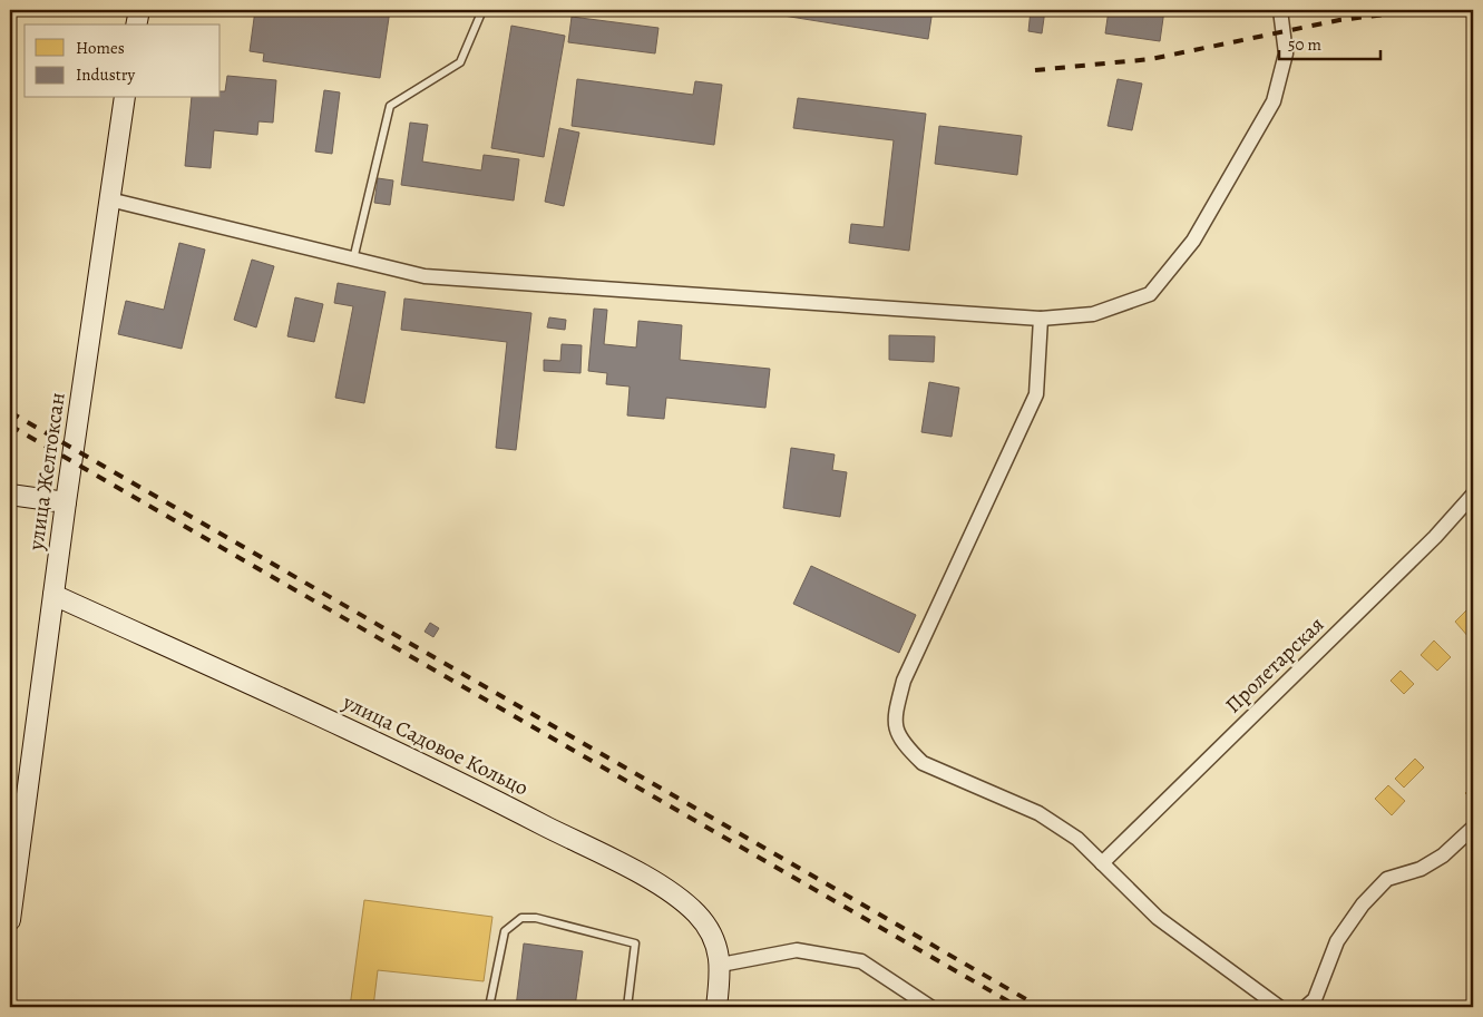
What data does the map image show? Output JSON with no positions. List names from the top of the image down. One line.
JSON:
{"streets":{"street":["улица Желтоксан","Пролетарская","улица Садовое Кольцо"]},"crossings":[["улица Желтоксан","улица Садовое Кольцо"]],"legend":["Homes","Industry"],"scale_bar":"50 m"}
